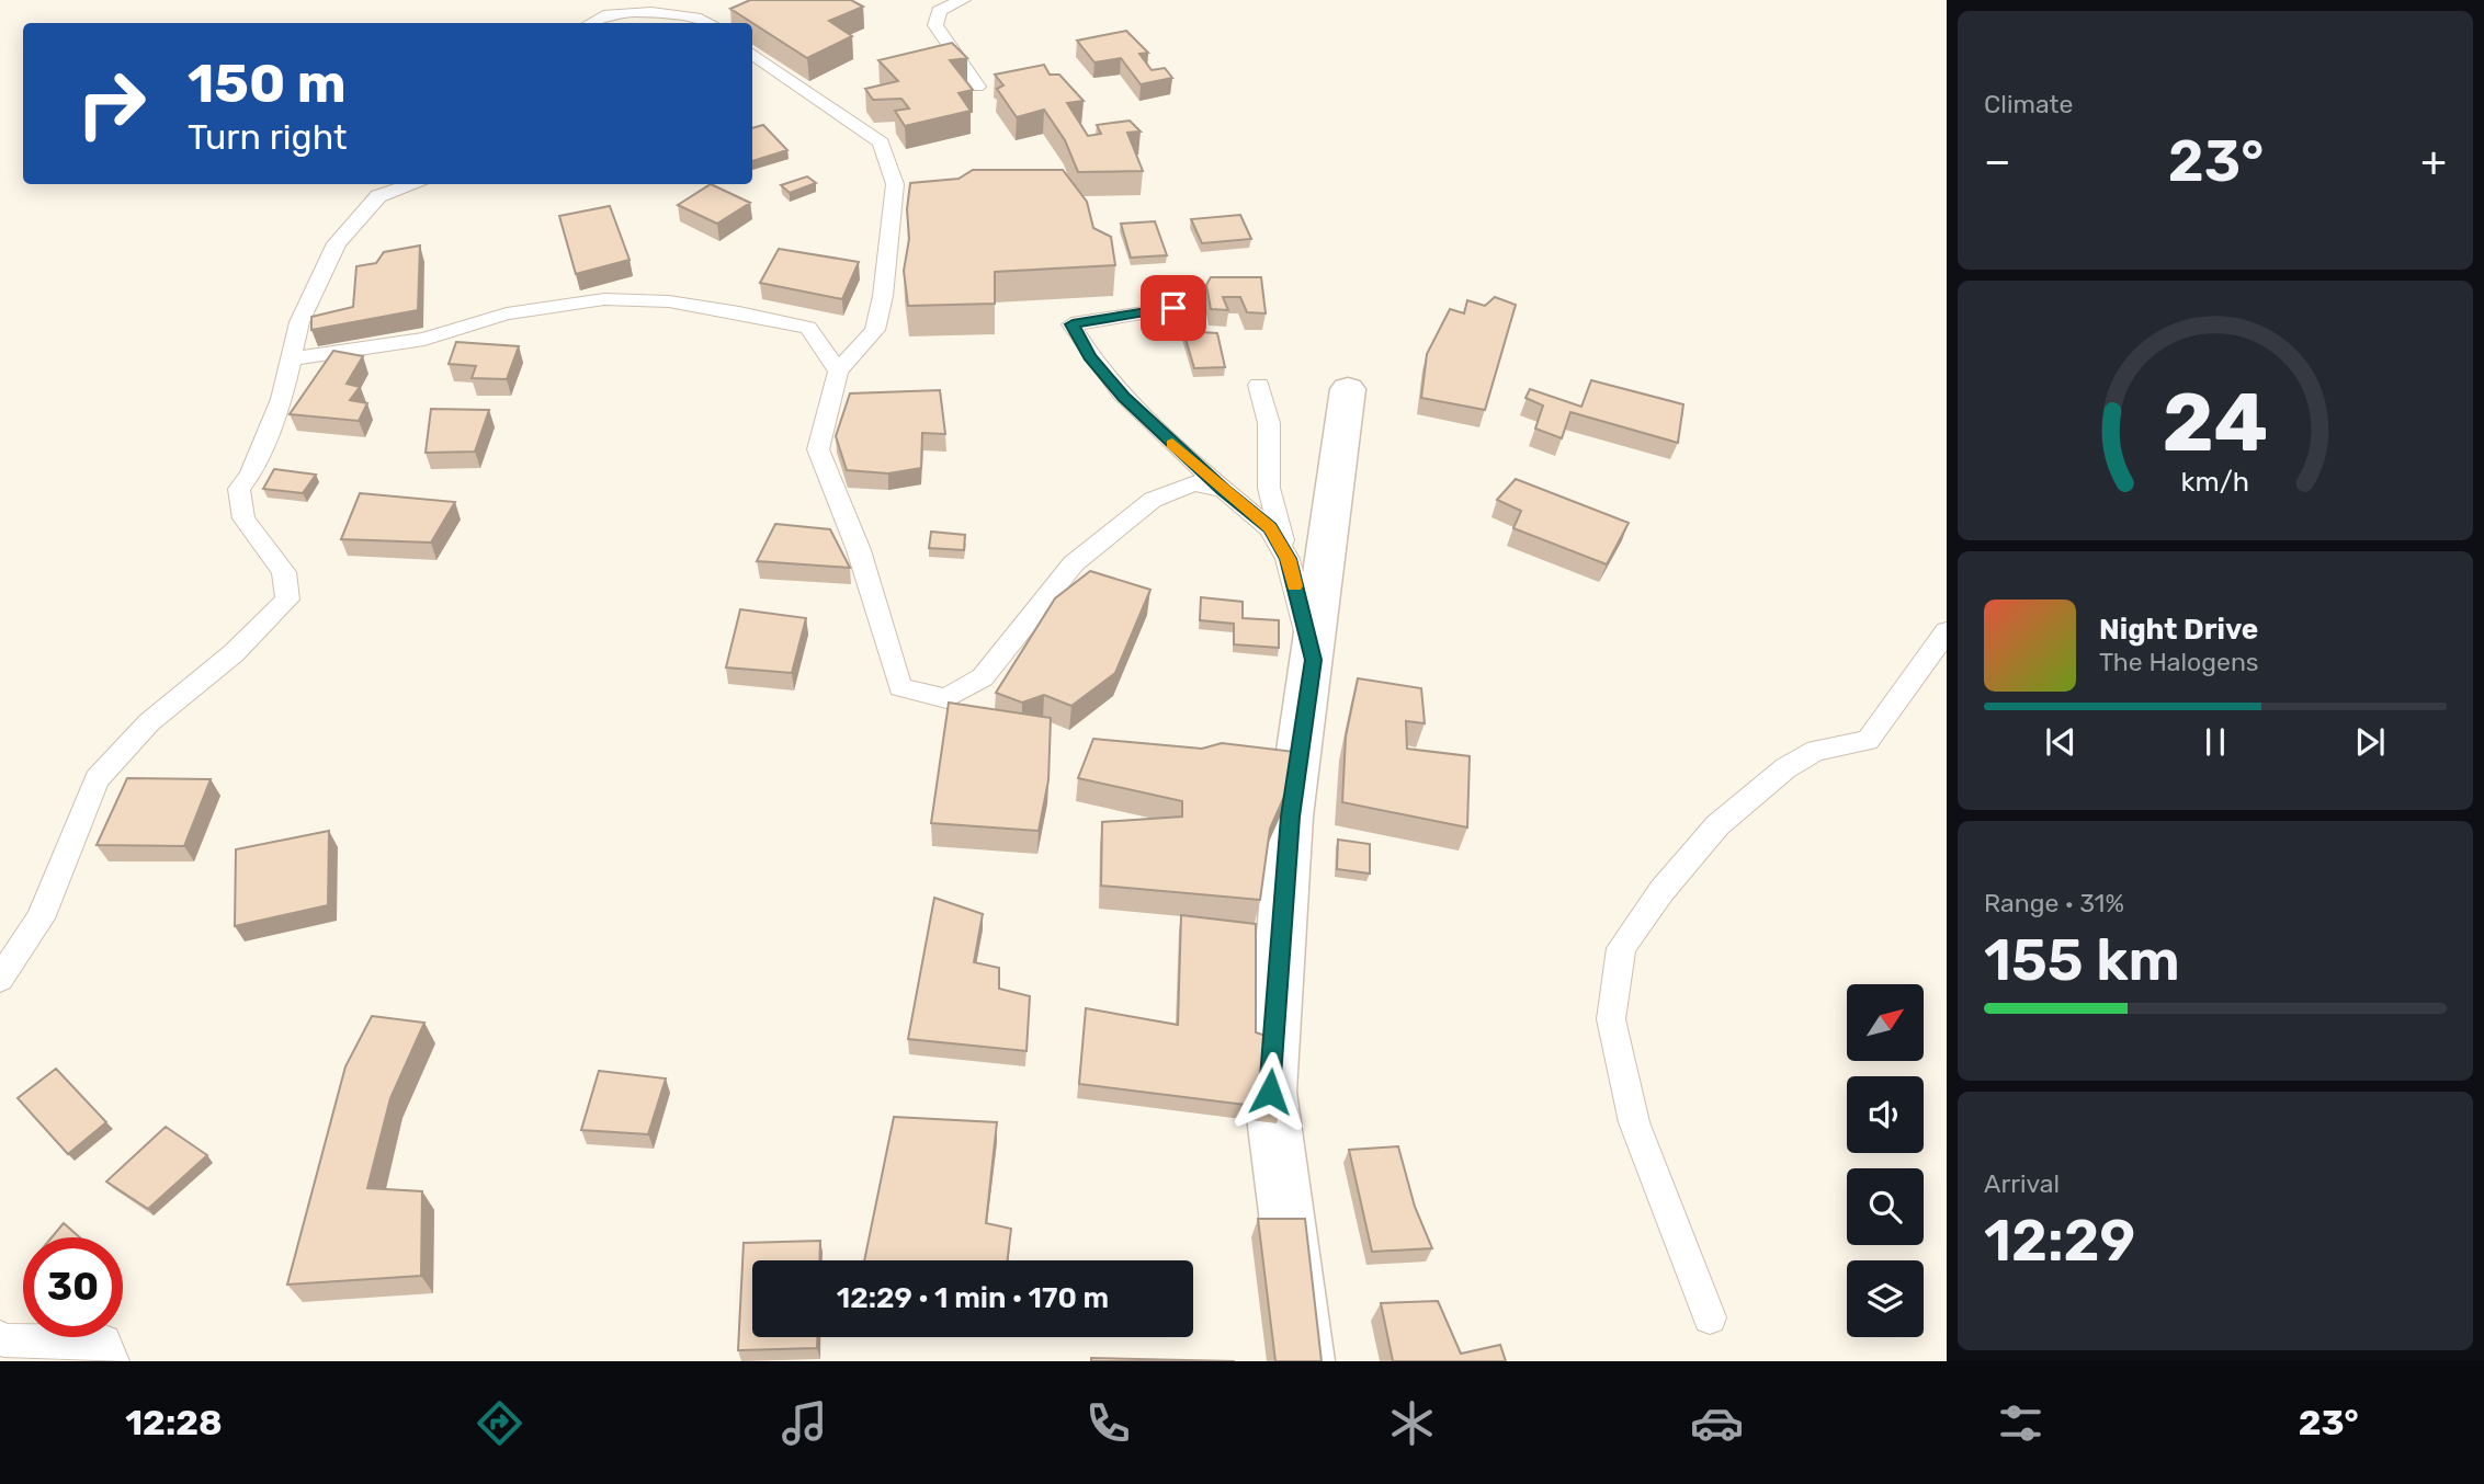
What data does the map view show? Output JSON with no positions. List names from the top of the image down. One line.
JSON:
{"north":"top right","page":{"tile":["Climate",["Range · 31%","155 km"],["Arrival","12:29"]],"turn":["150 m","Turn right"],"heat":["−","23°","+"],"song":["Night Drive","The Halogens"],"limit":"30","trip":"12:29 · 1 min · 170 m","tabs":["12:28","23°"],"gauge":["24","km/h"]}}
